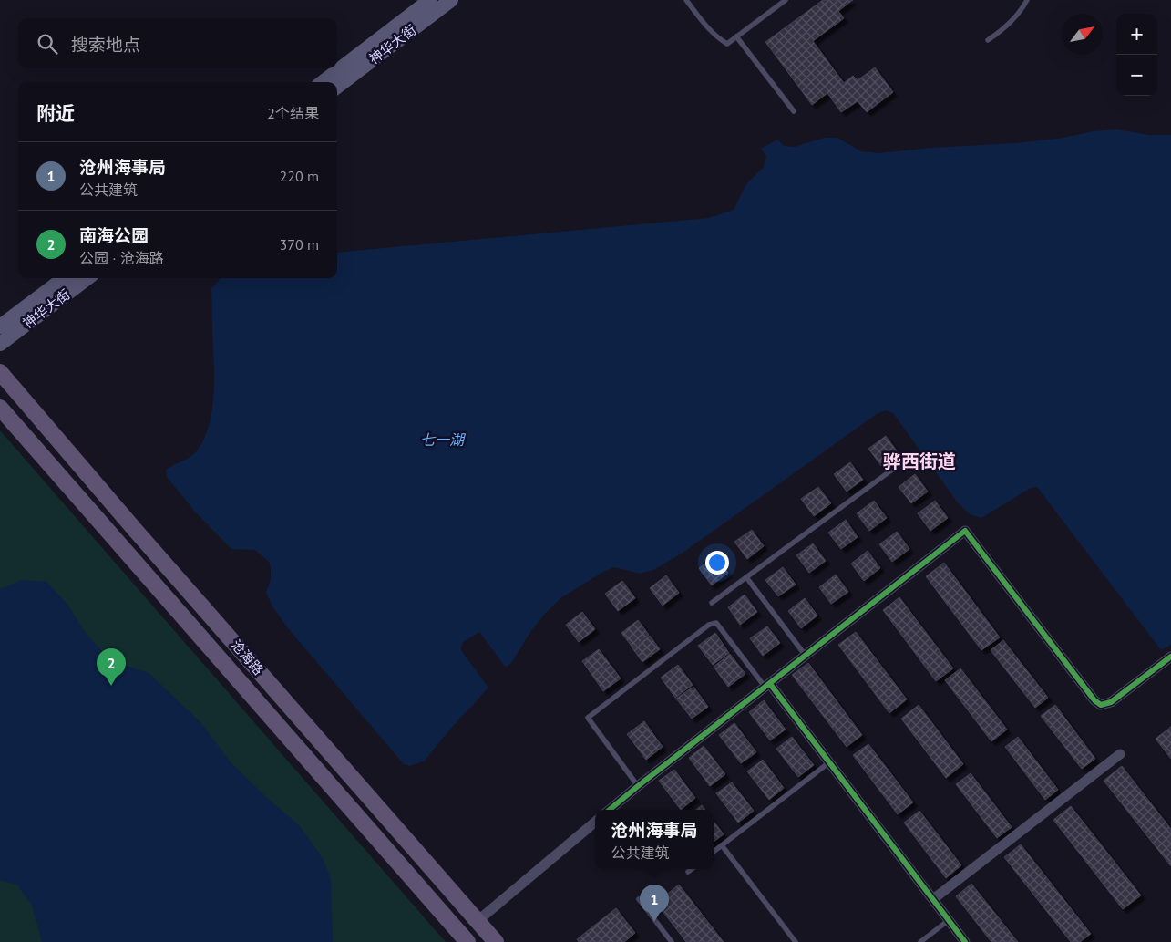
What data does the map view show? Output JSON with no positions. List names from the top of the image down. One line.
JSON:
{"streets":{"main road":["神华大街","沧海路"]},"districts":["骅西街道"],"water":["七一湖"],"north":"top right","page":{"map_buttons":["+","−"],"search":"搜索地点","heading":["附近","2个结果"],"list":[{"mark":"1","name":"沧州海事局","note":"公共建筑","value":"220 m"},{"mark":"2","name":"南海公园","note":"公园 · 沧海路","value":"370 m"}],"pins":["2","1"],"popup":["沧州海事局","公共建筑"]}}
